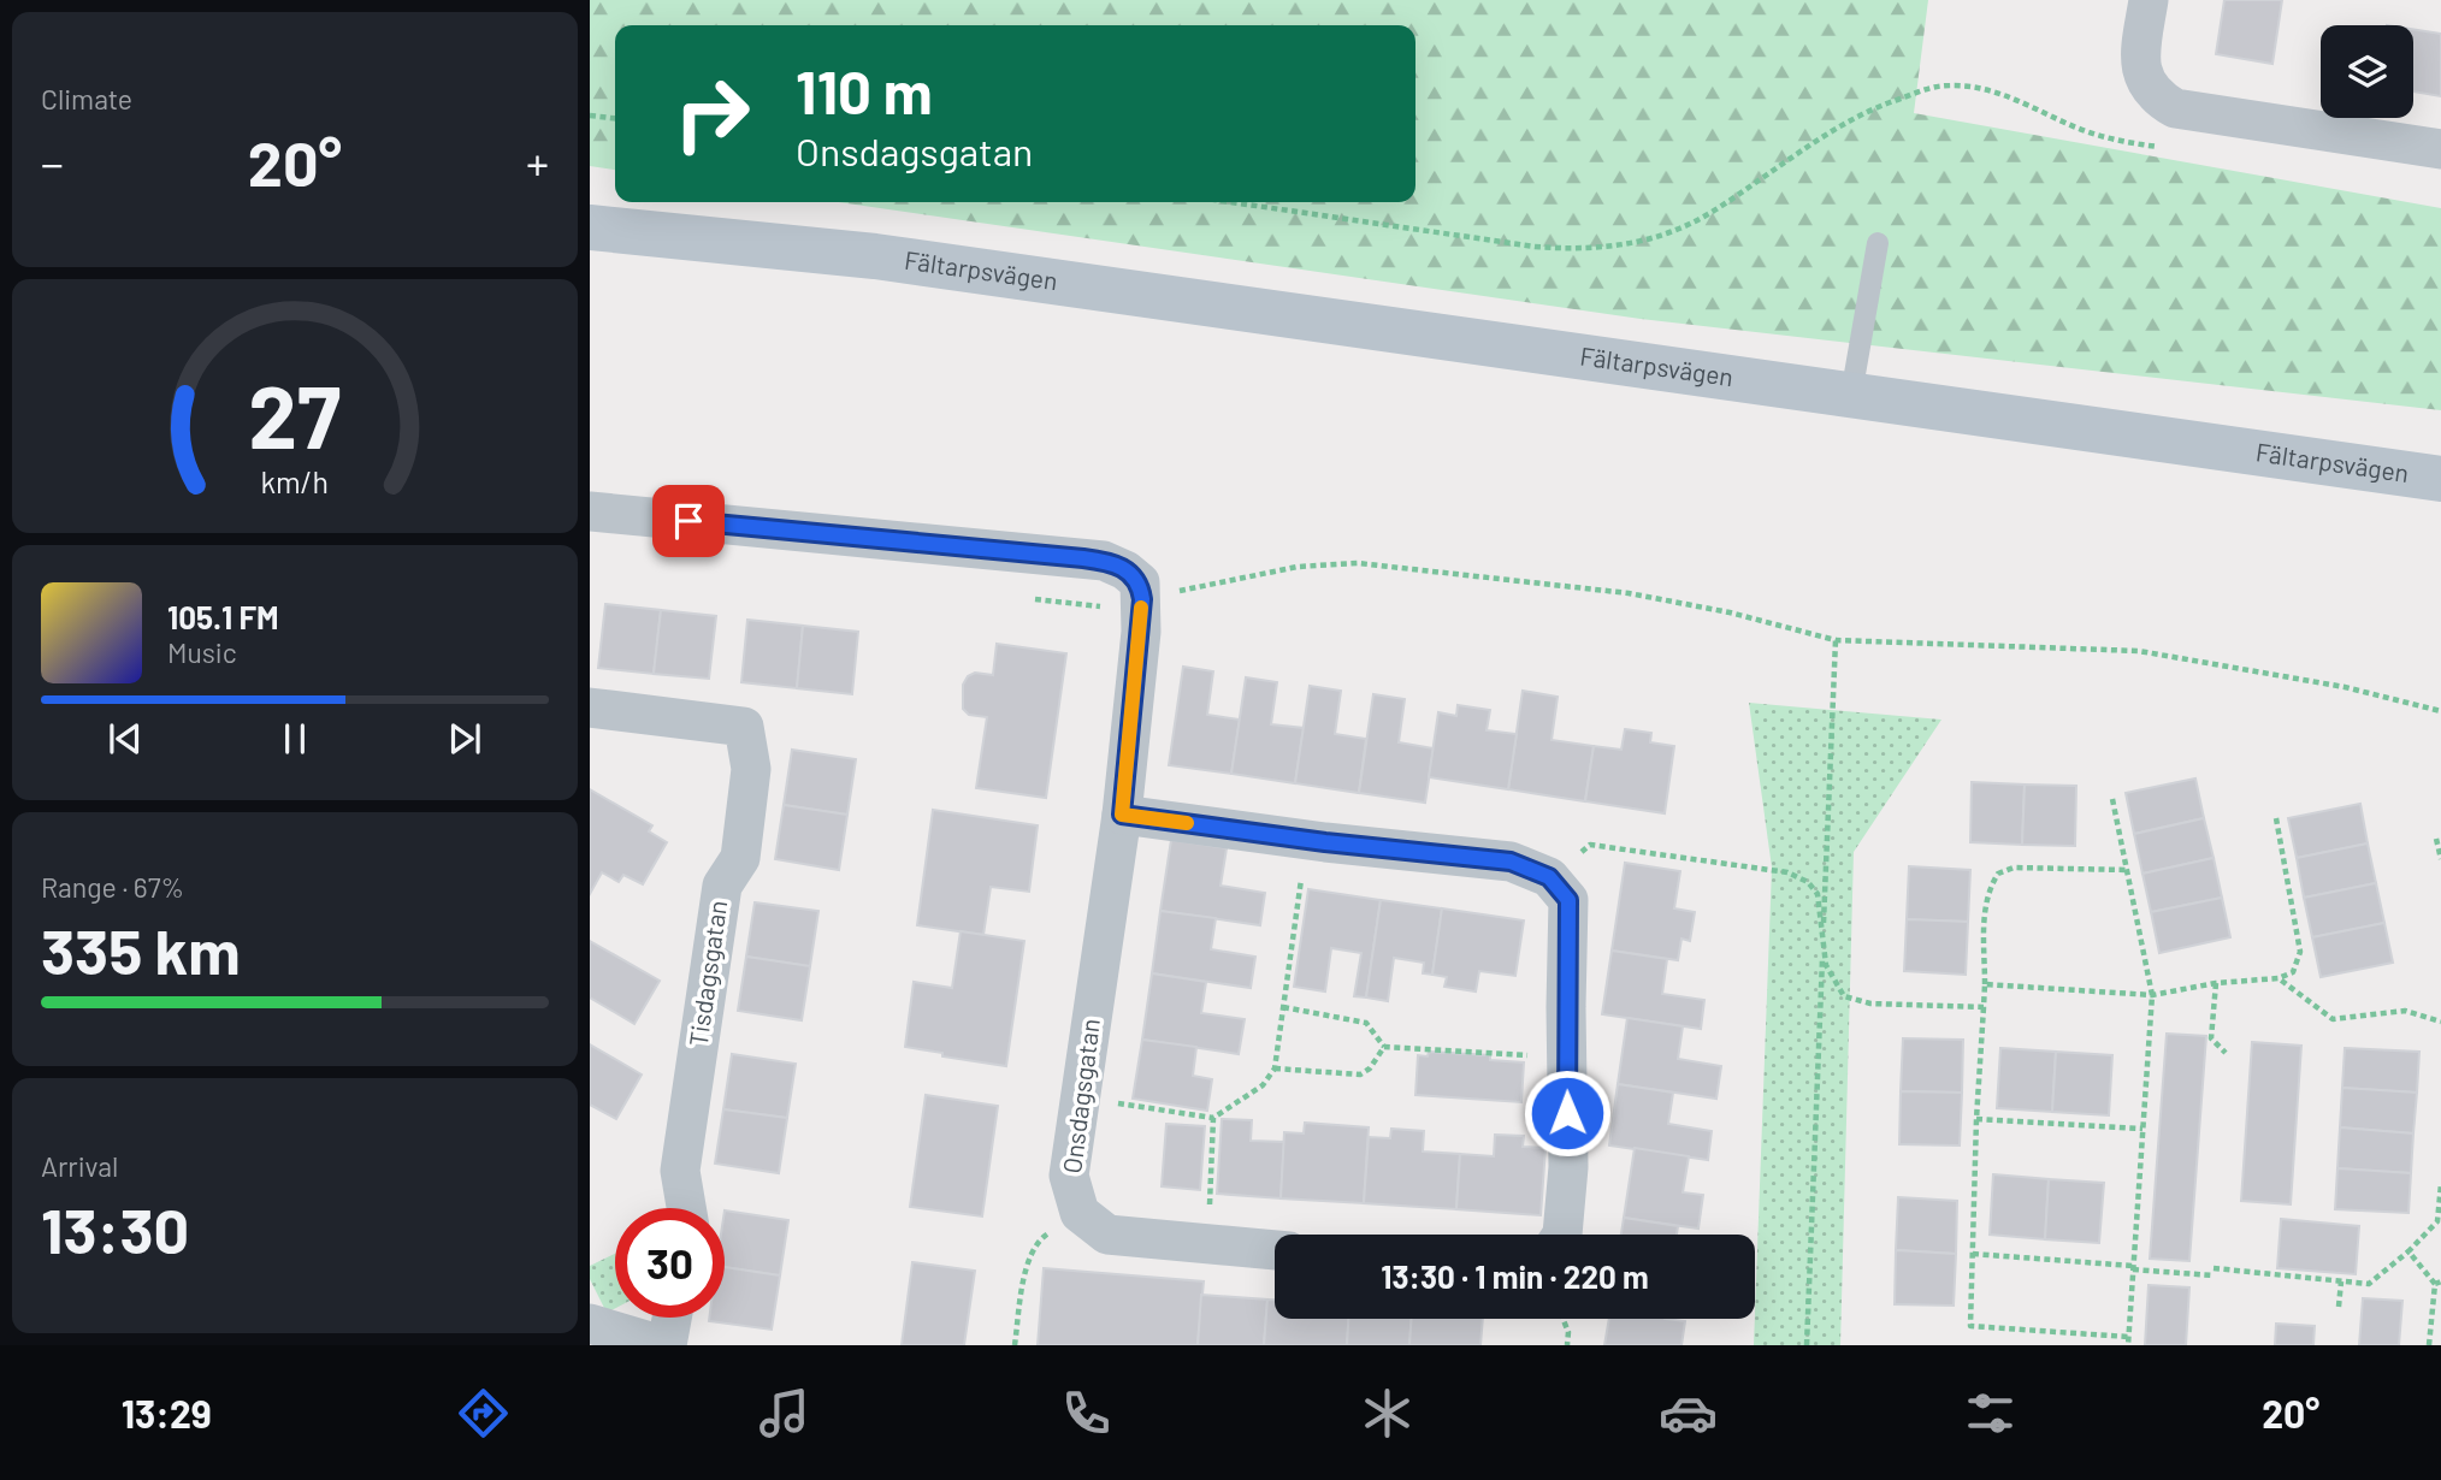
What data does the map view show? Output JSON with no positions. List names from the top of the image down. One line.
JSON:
{"streets":{"main road":["Fältarpsvägen"],"street":["Tisdagsgatan","Onsdagsgatan"]},"page":{"tile":["Climate",["Range · 67%","335 km"],["Arrival","13:30"]],"turn":["110 m","Onsdagsgatan"],"heat":["−","20°","+"],"song":["105.1 FM","Music"],"limit":"30","trip":"13:30 · 1 min · 220 m","tabs":["13:29","20°"],"gauge":["27","km/h"]}}
